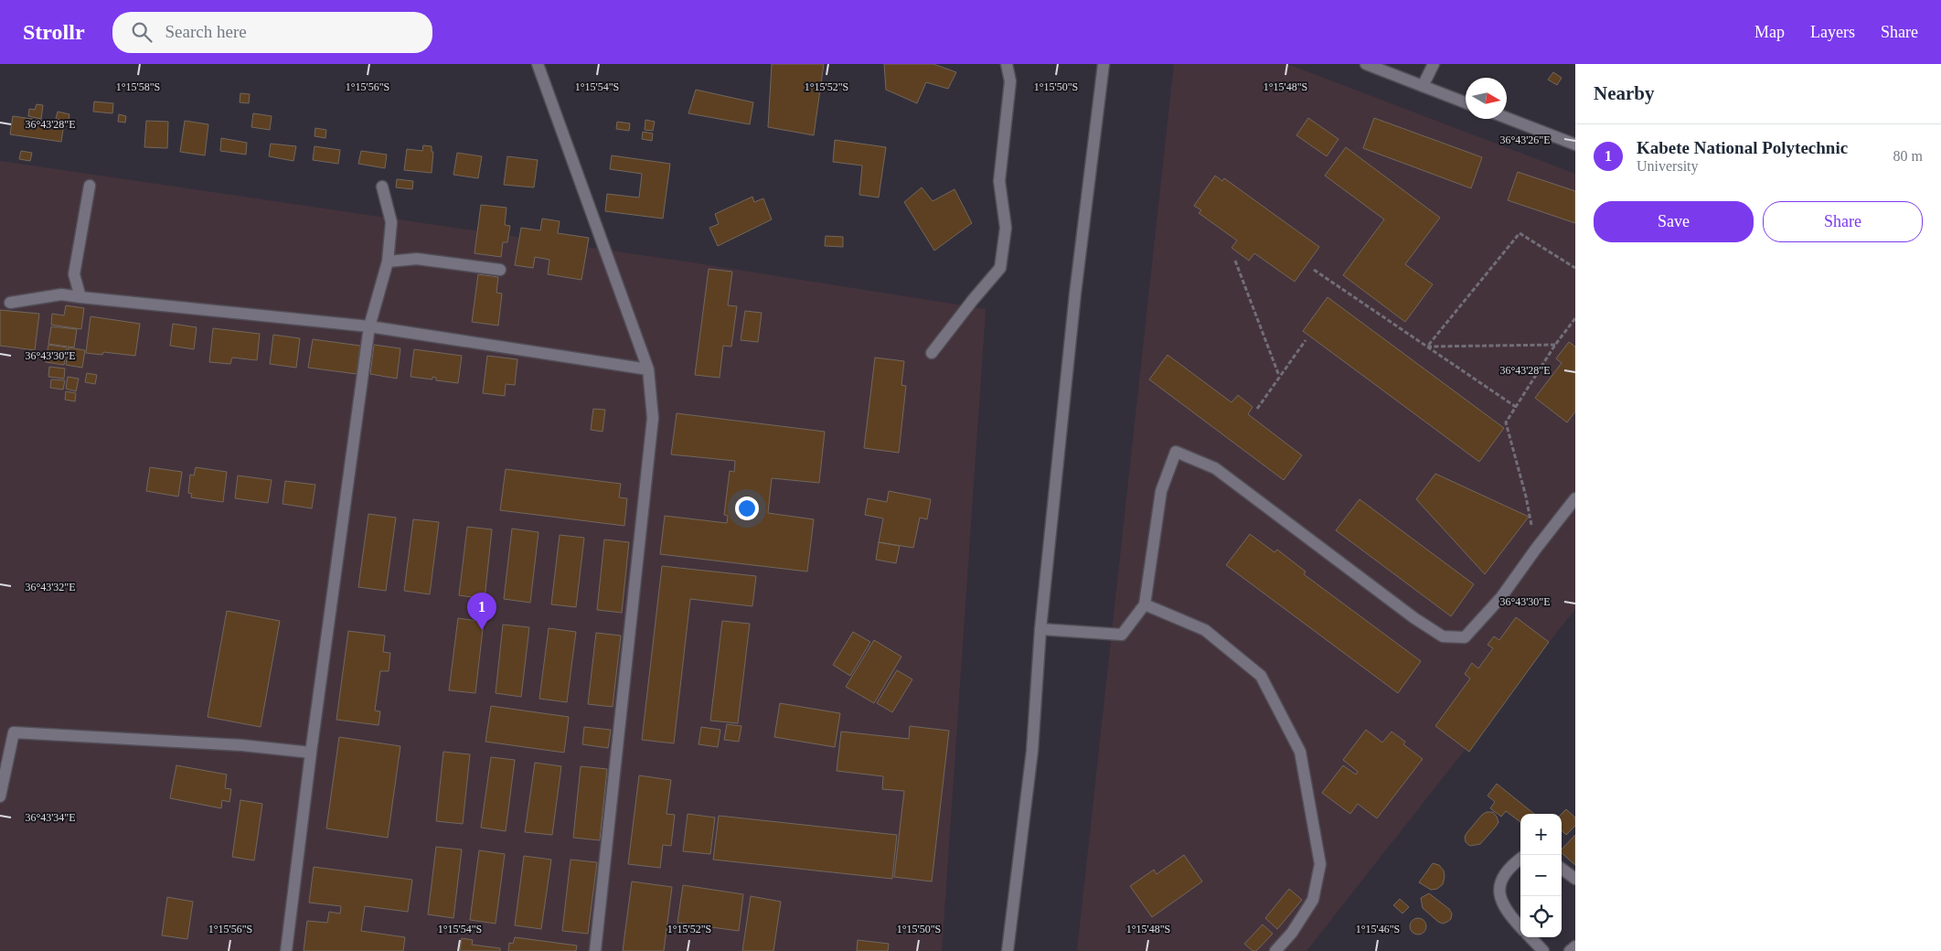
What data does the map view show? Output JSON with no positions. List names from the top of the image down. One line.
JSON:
{"north":"right","page":{"header":"Strollr","search":"Search here","nav":["Map","Layers","Share"],"heading":"Nearby","list":[{"mark":"1","name":"Kabete National Polytechnic","note":"University","value":"80 m"}],"buttons":["Save","Share"],"pins":"1","map_buttons":["+","−"]},"coordinates":["1°15'58\"S","1°15'56\"S","1°15'54\"S","1°15'52\"S","1°15'50\"S","1°15'48\"S","36°43'28\"E","36°43'26\"E","36°43'30\"E","36°43'32\"E","36°43'34\"E","1°15'46\"S"]}
